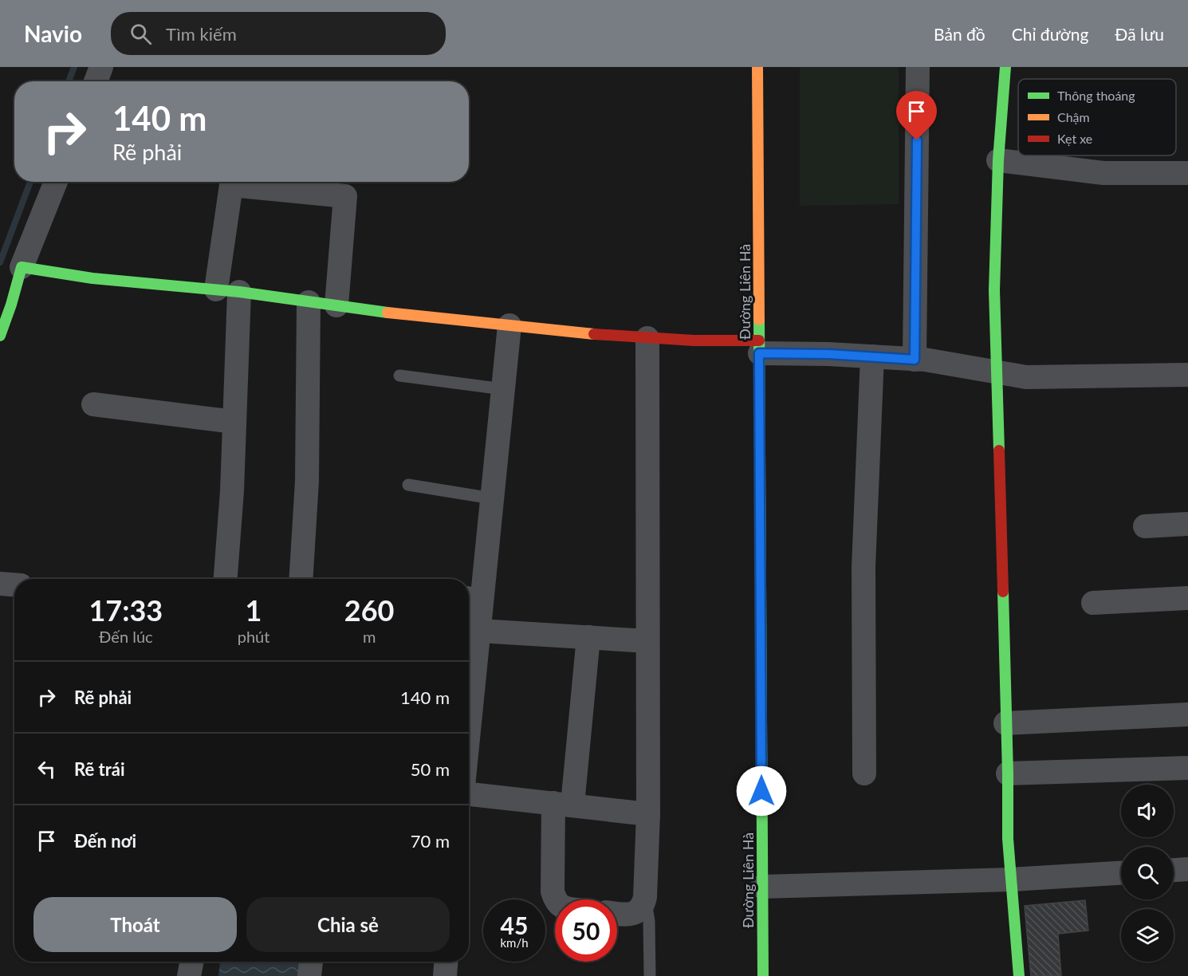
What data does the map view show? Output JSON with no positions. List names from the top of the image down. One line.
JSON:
{"streets":{"street":["Đường Liên Hà"]},"legend":["Thông thoáng","Chậm","Kẹt xe"],"page":{"header":"Navio","search":"Tìm kiếm","nav":["Bản đồ","Chỉ đường","Đã lưu"],"turn":["140 m","Rẽ phải"],"eta":["17:33","Đến lúc","1","phút","260","m"],"list":[{"name":"Rẽ phải","value":"140 m"},{"name":"Rẽ trái","value":"50 m"},{"name":"Đến nơi","value":"70 m"}],"buttons":["Thoát","Chia sẻ"],"speed":"45 km/h","limit":"50"}}
